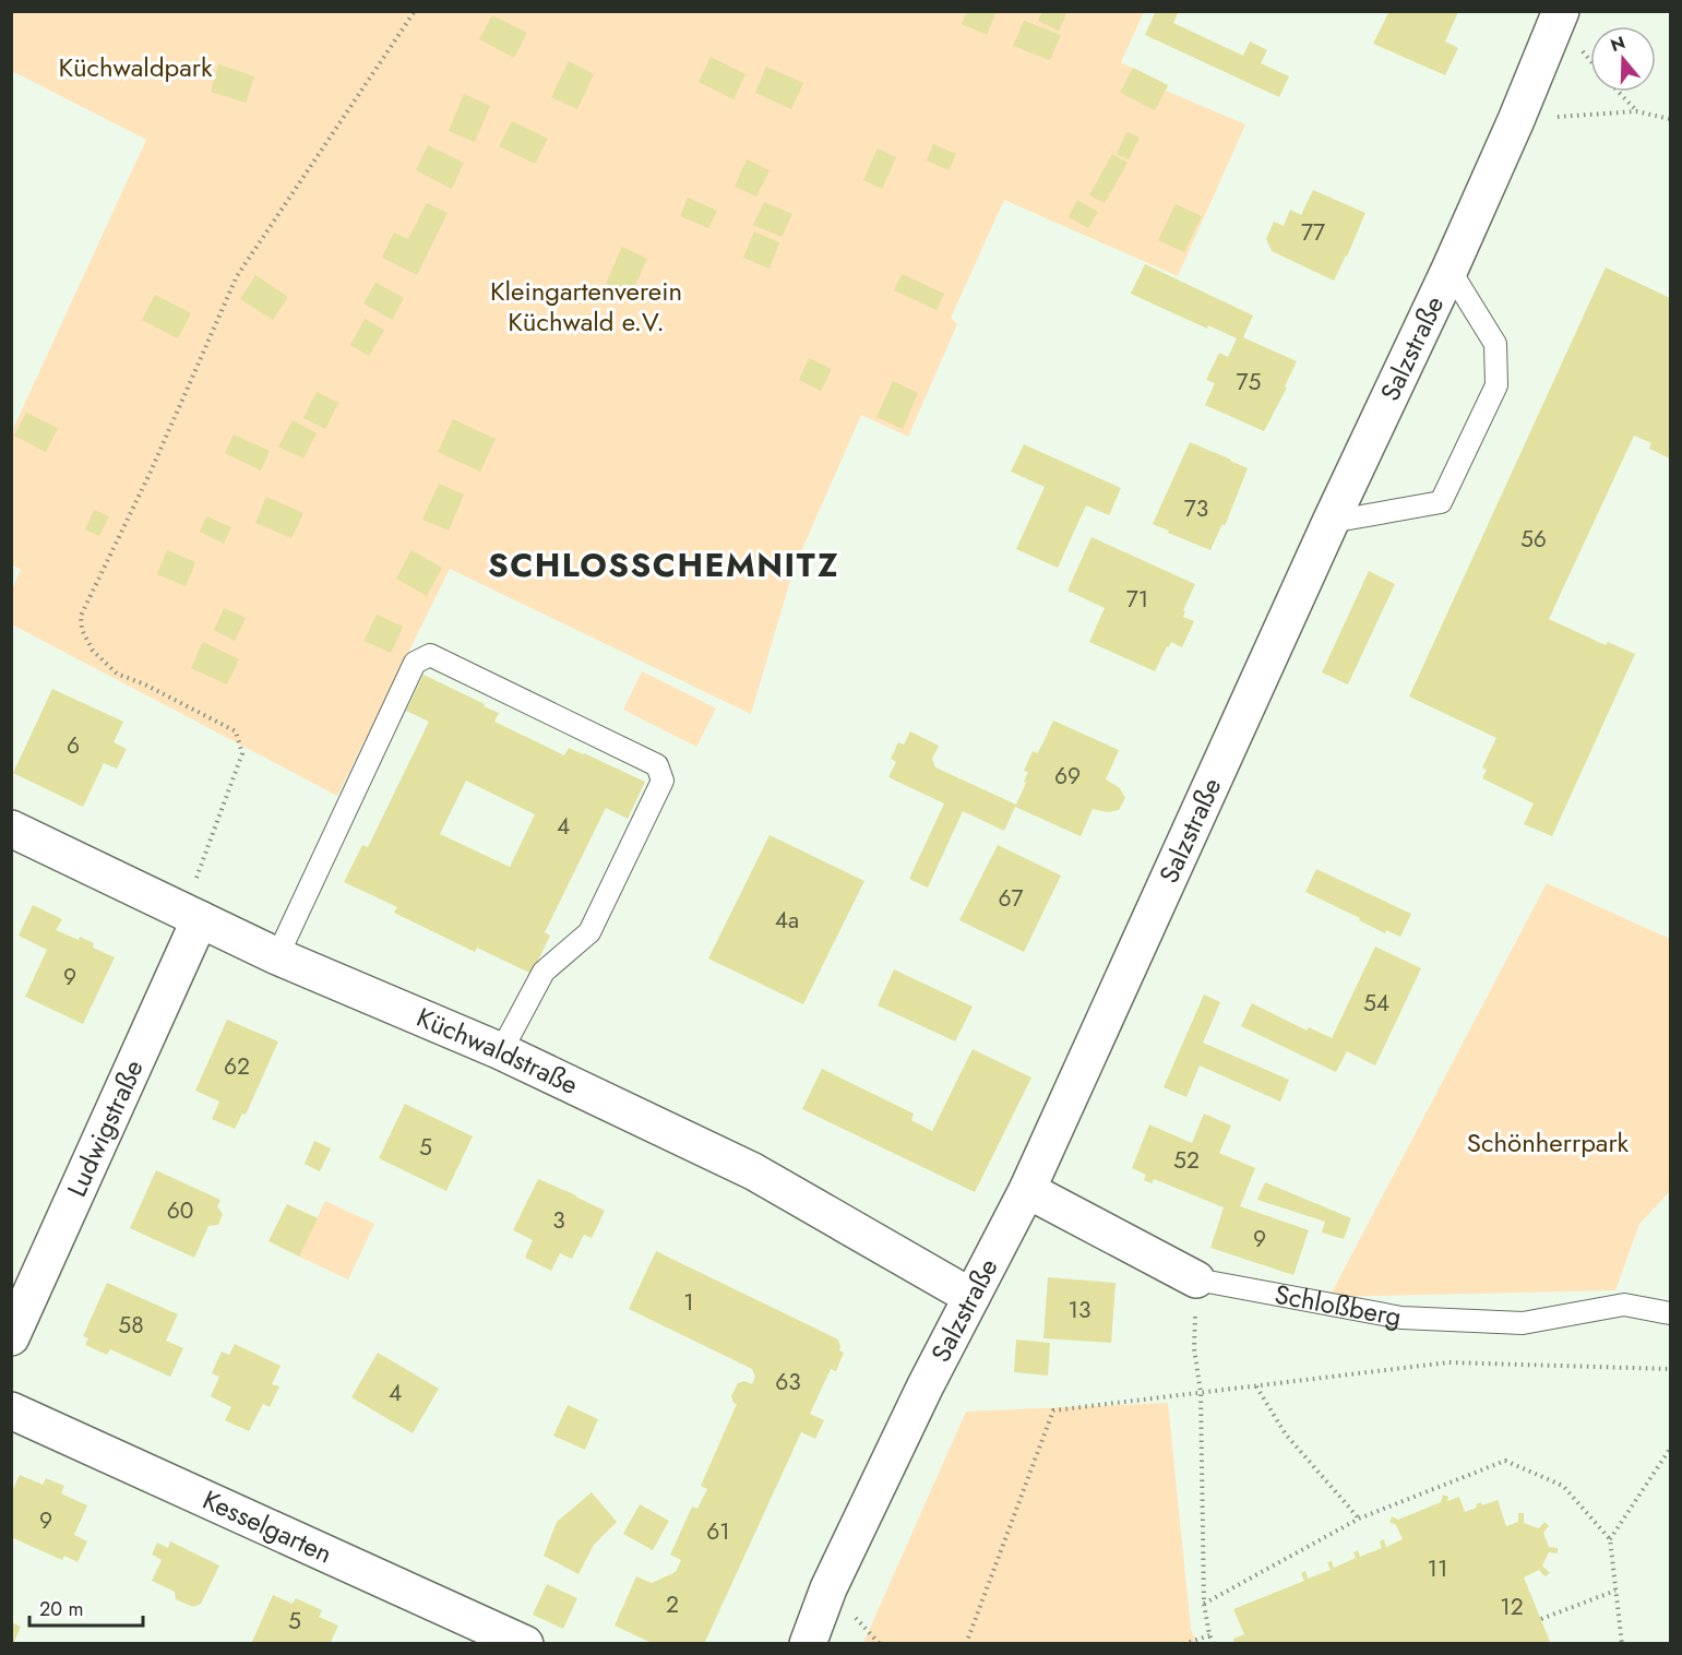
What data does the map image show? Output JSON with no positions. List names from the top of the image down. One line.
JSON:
{"streets":{"street":["Salzstraße","Küchwaldstraße","Ludwigstraße","Schloßberg","Kesselgarten"]},"crossings":[["Salzstraße","Küchwaldstraße"],["Salzstraße","Schloßberg"],["Küchwaldstraße","Ludwigstraße"]],"districts":["SCHLOSSCHEMNITZ"],"parks":["Küchwaldpark","Kleingartenverein Küchwald e.V.","Schönherrpark"],"house_numbers":["77","75","73","56","71","6","69","4","67","4a","9","54","62","5","52","60","3","9","1","13","58","63","4","9","61","11","2","12","5"],"scale_bar":"20 m","north":"top"}
